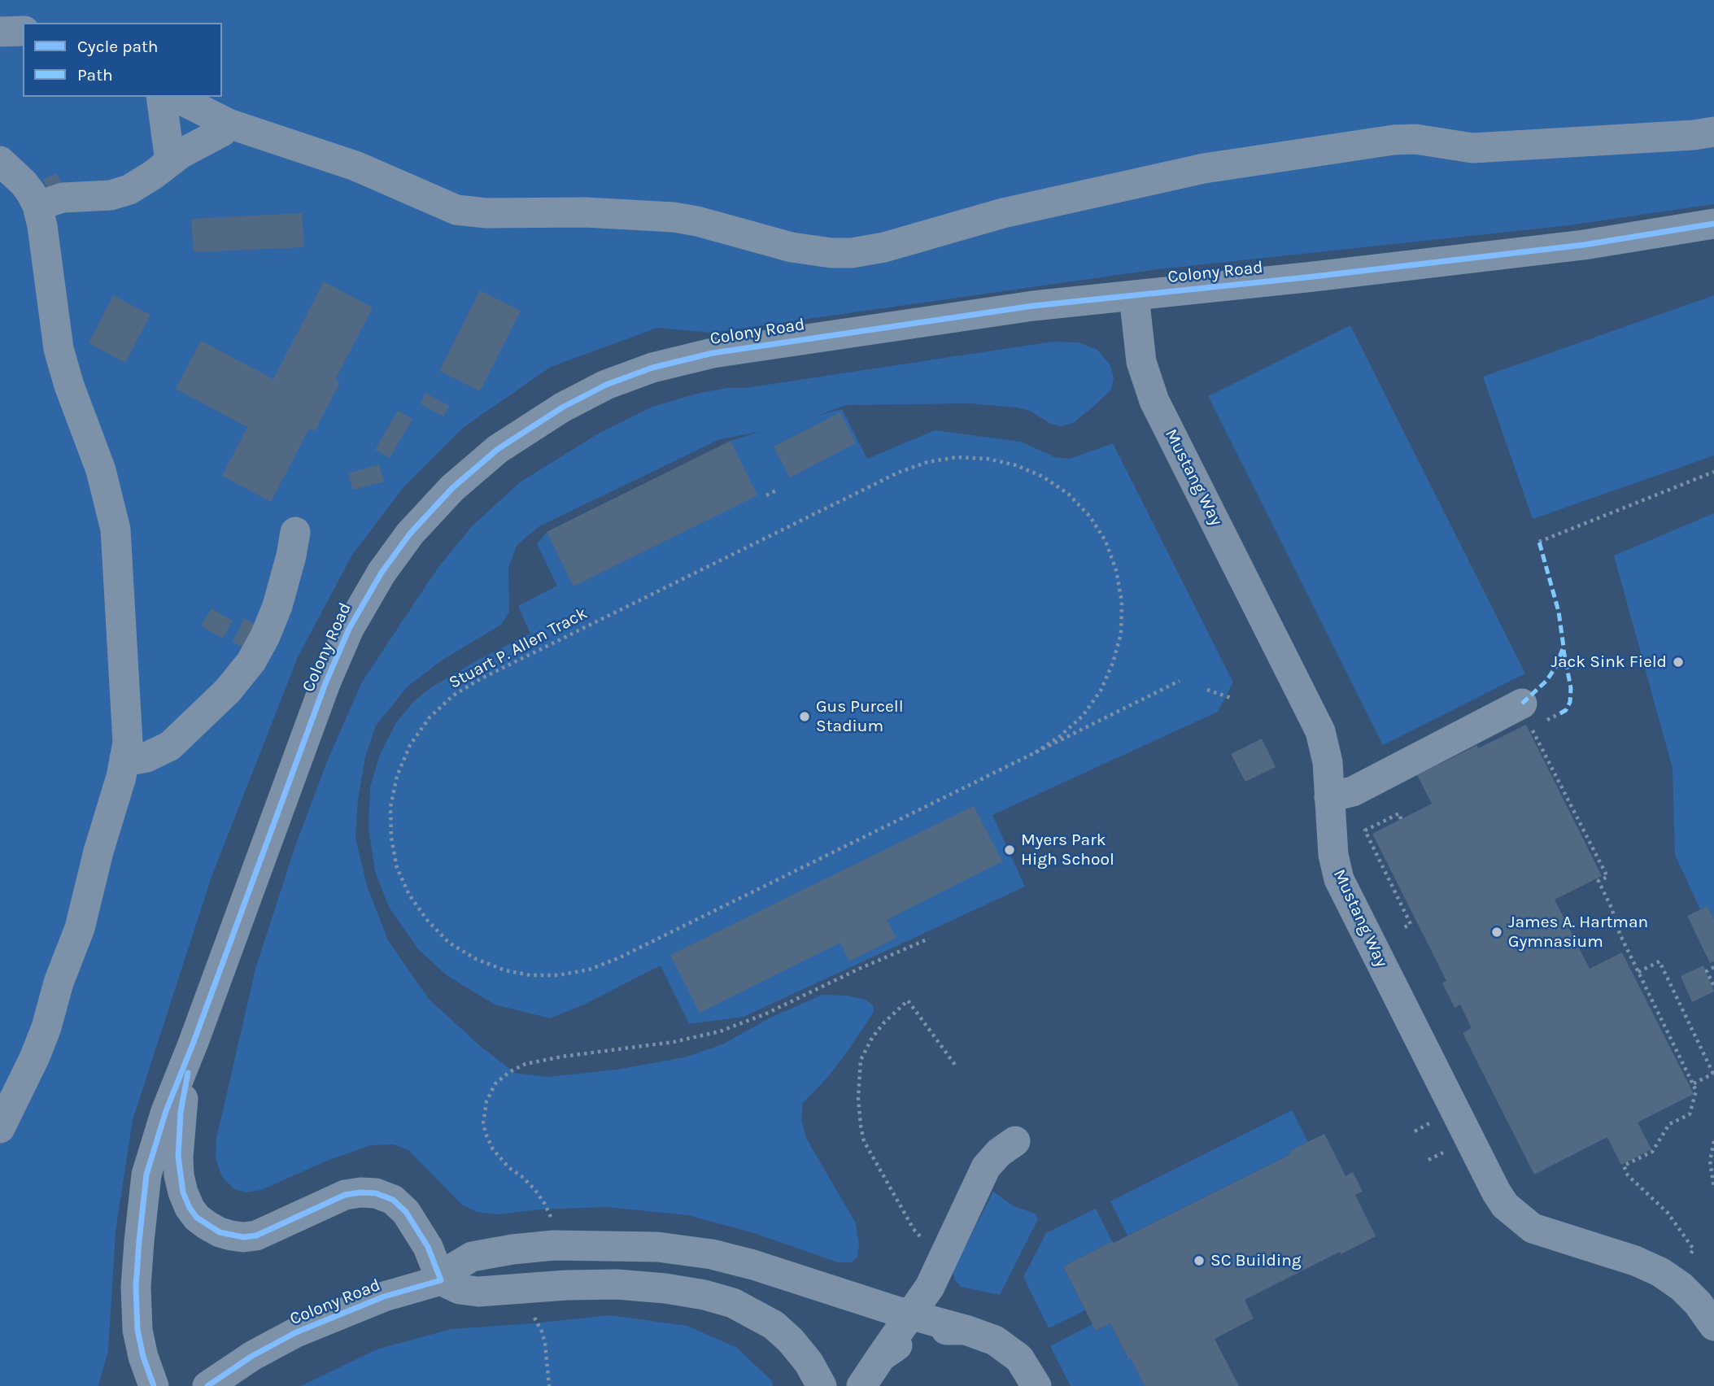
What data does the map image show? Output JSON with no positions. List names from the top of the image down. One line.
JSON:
{"streets":{"street":["Colony Road","Mustang Way"],"path":["Stuart P. Allen Track"]},"crossings":[["Colony Road","Mustang Way"]],"places":["Jack Sink Field","Gus Purcell Stadium","Myers Park High School","James A. Hartman Gymnasium","SC Building"],"legend":["Cycle path","Path"]}
